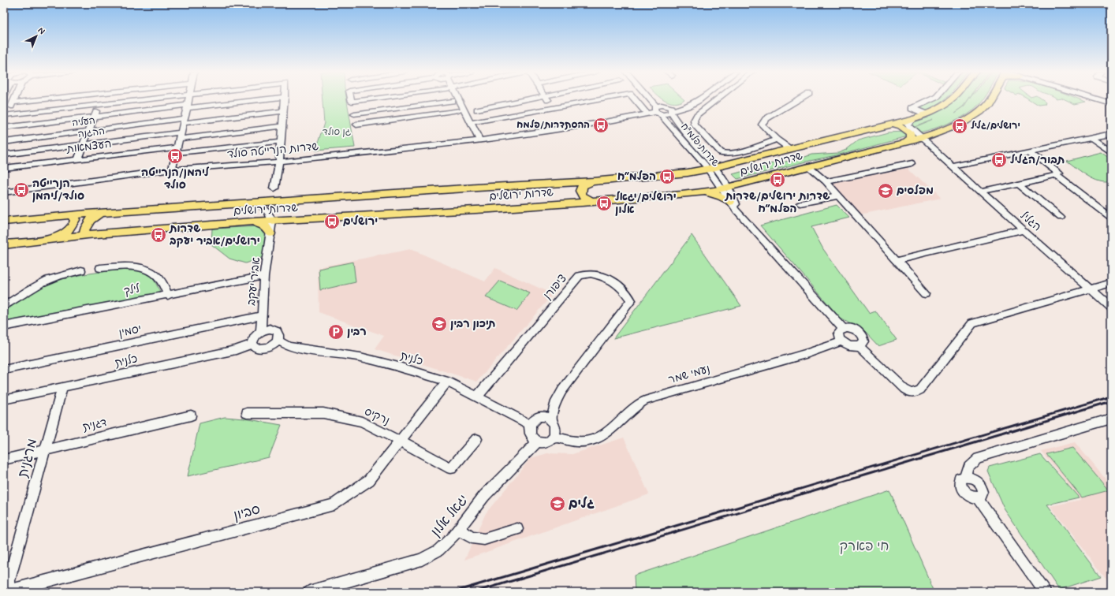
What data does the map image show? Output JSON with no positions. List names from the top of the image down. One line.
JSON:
{"streets":{"main road":["שדרות ירושלים"],"street":["העליה","ההגנה","שדרות פלמ\"ח","העצמאות","שדרות הנרייטה סולד","הגליל","אביר יעקב","ציפורן","לילך","יסמין","כלנית","נעמי שמר","נרקיס","דגנית","מרגנית","סביון","יגאל אלון"]},"crossings":[["שדרות פלמ\"ח","שדרות הנרייטה סולד"],["שדרות פלמ\"ח","שדרות ירושלים"],["שדרות פלמ\"ח","נעמי שמר"],["שדרות ירושלים","הגליל"],["שדרות ירושלים","אביר יעקב"],["אביר יעקב","לילך"],["אביר יעקב","יסמין"],["אביר יעקב","כלנית"],["ציפורן","כלנית"],["ציפורן","נעמי שמר"],["ציפורן","יגאל אלון"],["כלנית","נעמי שמר"],["כלנית","מרגנית"],["כלנית","סביון"],["כלנית","יגאל אלון"],["נעמי שמר","יגאל אלון"],["נרקיס","סביון"],["דגנית","מרגנית"],["מרגנית","סביון"]],"parks":["גן סולד","חי פארק"],"places":{"bus stop":["ההסתדרות/פלמח","ירושלים/גליל","ליהמן/הנרייטה סולד","תבור/הגליל","הפלמ״ח","שדרות ירושלים/שדרות הפלמ״ח","הנרייטה סולד/ליהמן","ירושלים/יגאל אלון","ירושלים","שדרות ירושלים/אביר יעקב"],"school or university":["מפלסים","תיכון רבין","גלים"],"parking":["רבין"]},"north":"top right"}
